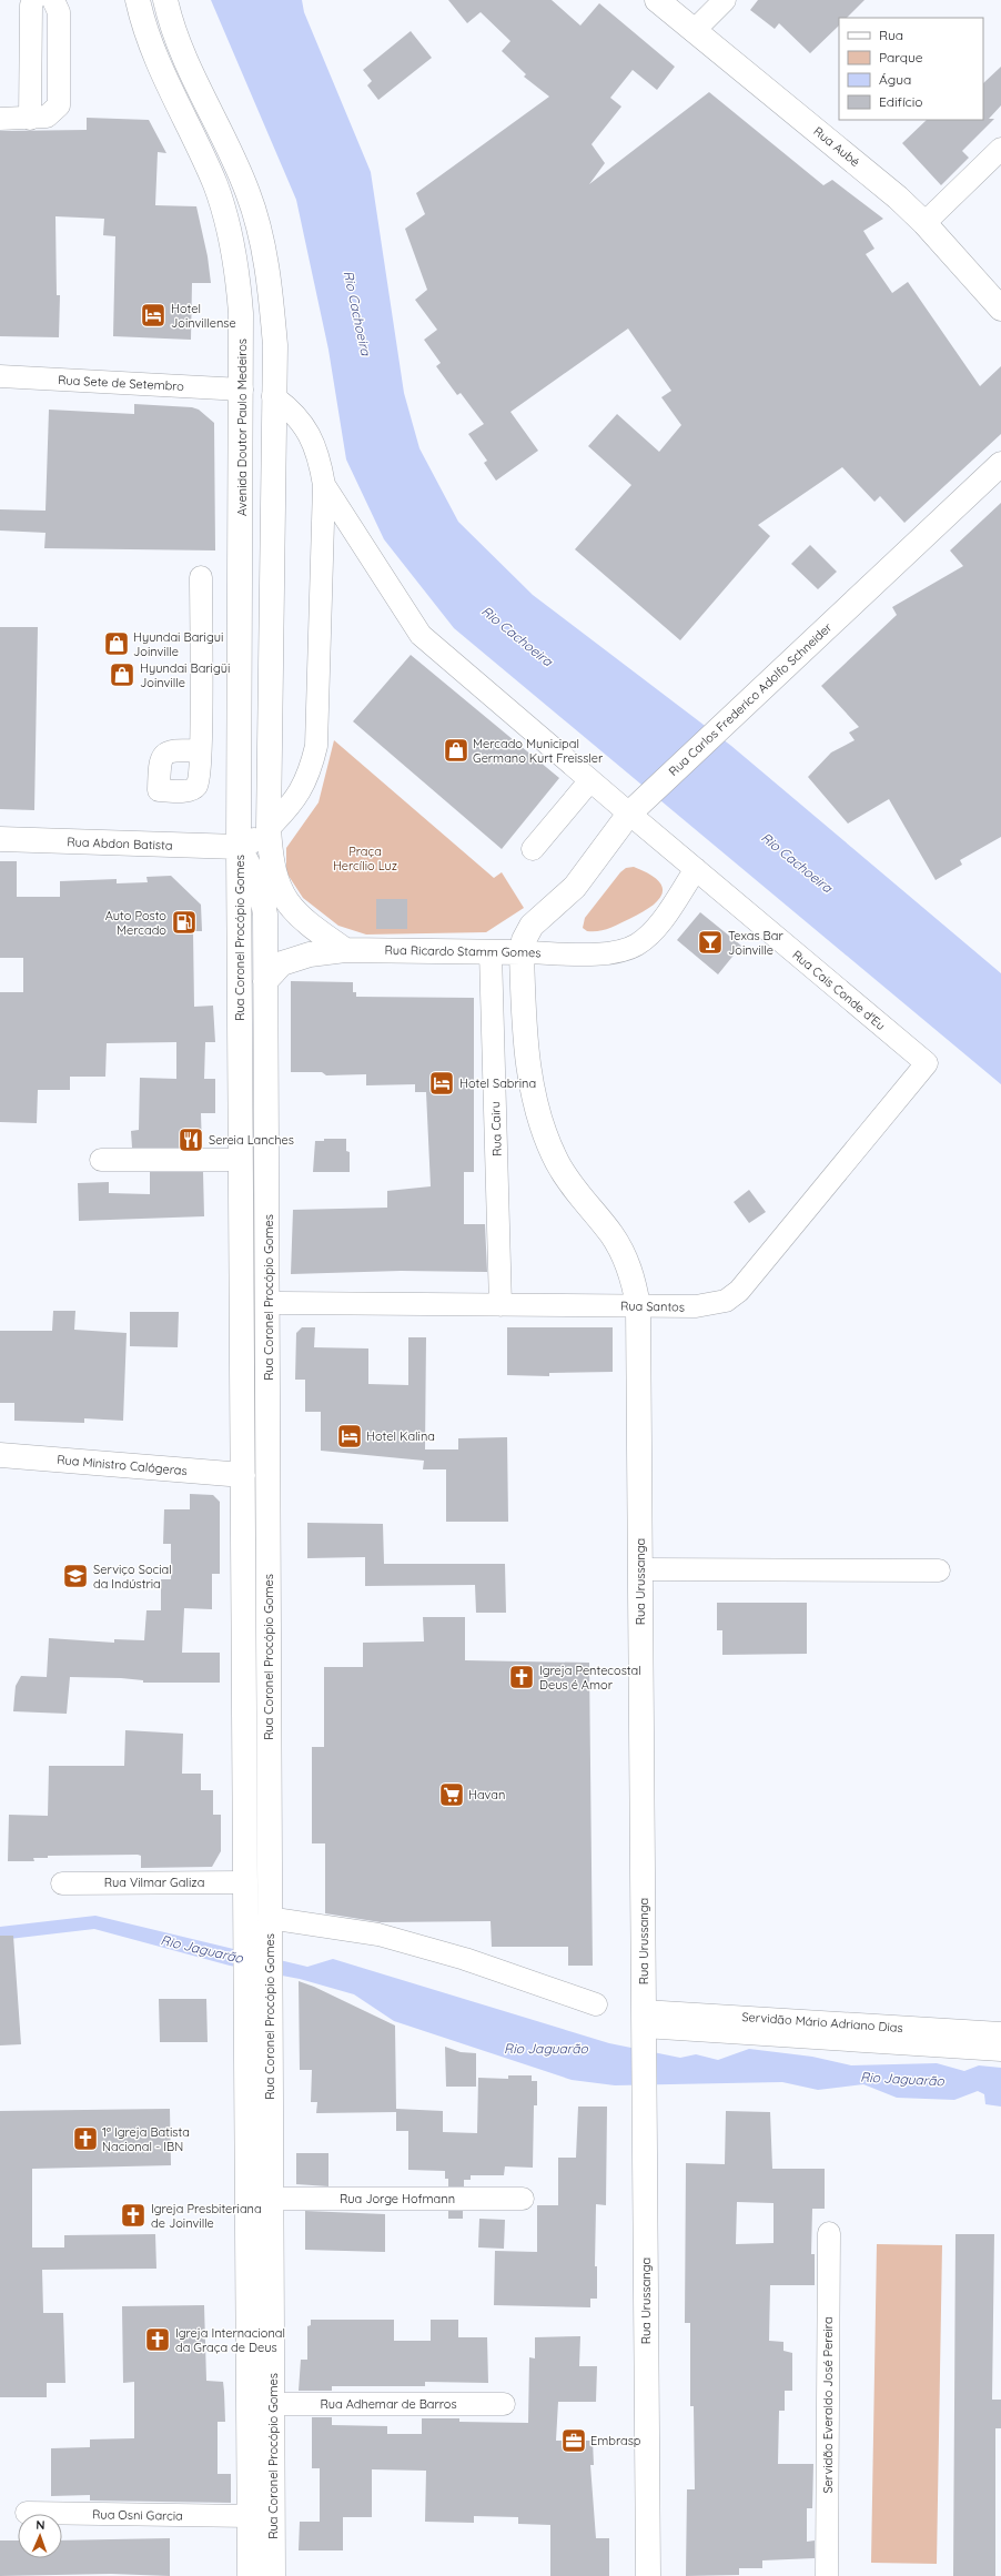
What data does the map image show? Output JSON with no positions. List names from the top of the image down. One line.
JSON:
{"streets":{"main road":["Rua Aubé","Avenida Doutor Paulo Medeiros","Rua Carlos Frederico Adolfo Schneider","Rua Abdon Batista","Rua Coronel Procópio Gomes","Rua Ricardo Stamm Gomes","Rua Ministro Calógeras","Rua Urussanga"],"street":["Rua Sete de Setembro","Rua Cais Conde d'Eu","Rua Cairu","Rua Santos","Rua Vilmar Galiza","Servidão Mário Adriano Dias","Rua Jorge Hofmann","Rua Adhemar de Barros","Servidão Everaldo José Pereira","Rua Osni Garcia"]},"crossings":[["Rua Sete de Setembro","Avenida Doutor Paulo Medeiros"],["Avenida Doutor Paulo Medeiros","Rua Abdon Batista"],["Avenida Doutor Paulo Medeiros","Rua Coronel Procópio Gomes"],["Rua Carlos Frederico Adolfo Schneider","Rua Ricardo Stamm Gomes"],["Rua Carlos Frederico Adolfo Schneider","Rua Cais Conde d'Eu"],["Rua Carlos Frederico Adolfo Schneider","Rua Urussanga"],["Rua Abdon Batista","Rua Coronel Procópio Gomes"],["Rua Coronel Procópio Gomes","Rua Ricardo Stamm Gomes"],["Rua Coronel Procópio Gomes","Rua Santos"],["Rua Coronel Procópio Gomes","Rua Ministro Calógeras"],["Rua Coronel Procópio Gomes","Rua Vilmar Galiza"],["Rua Coronel Procópio Gomes","Rua Jorge Hofmann"],["Rua Coronel Procópio Gomes","Rua Adhemar de Barros"],["Rua Coronel Procópio Gomes","Rua Osni Garcia"],["Rua Ricardo Stamm Gomes","Rua Cais Conde d'Eu"],["Rua Ricardo Stamm Gomes","Rua Cairu"],["Rua Ricardo Stamm Gomes","Rua Urussanga"],["Rua Cais Conde d'Eu","Rua Santos"],["Rua Cairu","Rua Santos"],["Rua Santos","Rua Urussanga"],["Rua Urussanga","Servidão Mário Adriano Dias"]],"water":["Rio Cachoeira","Rio Jaguarão"],"parks":["Praça Hercílio Luz"],"places":{"hotel":["Hotel Joinvillense","Hotel Sabrina","Hotel Kalina"],"shop":["Hyundai Barigui Joinville","Hyundai Barigüi Joinville","Mercado Municipal Germano Kurt Freissler"],"fuel station":["Auto Posto Mercado"],"bar":["Texas Bar Joinville"],"restaurant":["Sereia Lanches"],"school or university":["Serviço Social da Indústria"],"church":["Igreja Pentecostal Deus é Amor","1ª Igreja Batista Nacional - IBN","Igreja Presbiteriana de Joinville","Igreja Internacional da Graça de Deus"],"supermarket":["Havan"],"office":["Embrasp"]},"legend":["Rua","Parque","Água","Edifício"],"north":"top"}
